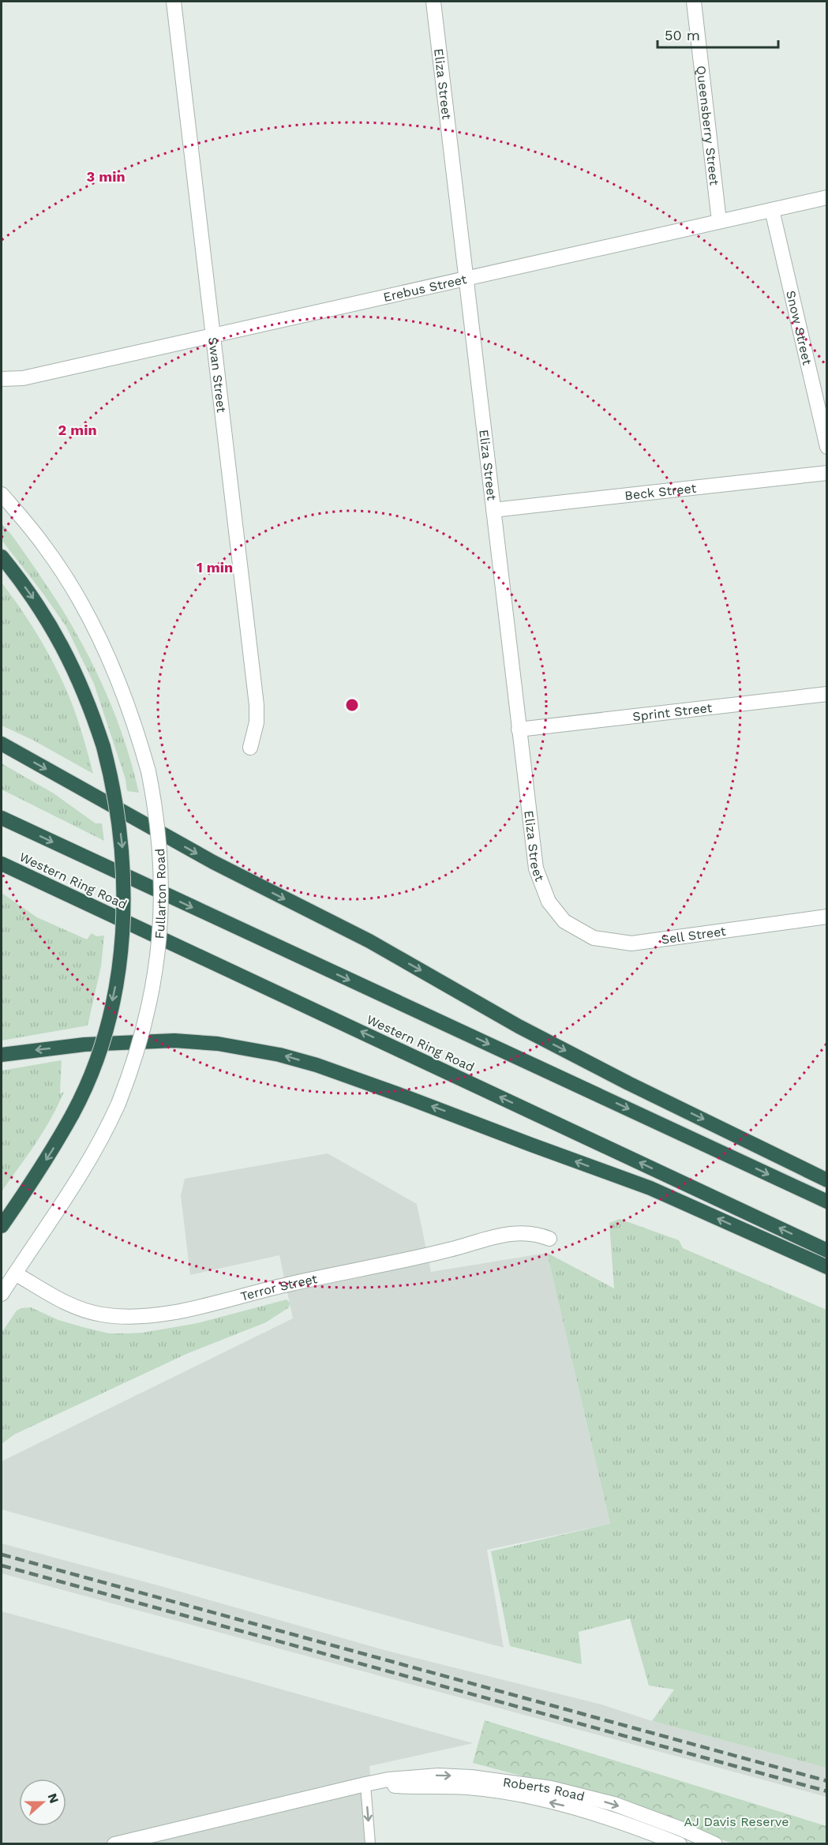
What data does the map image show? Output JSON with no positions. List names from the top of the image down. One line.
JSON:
{"streets":{"highway":["Western Ring Road"],"street":["Eliza Street","Queensberry Street","Erebus Street","Snow Street","Swan Street","Beck Street","Sprint Street","Fullarton Road","Sell Street","Terror Street","Roberts Road"]},"crossings":[["Eliza Street","Erebus Street"],["Eliza Street","Beck Street"],["Eliza Street","Sprint Street"],["Eliza Street","Sell Street"],["Queensberry Street","Erebus Street"],["Erebus Street","Snow Street"],["Erebus Street","Swan Street"],["Fullarton Road","Terror Street"]],"parks":["AJ Davis Reserve"],"scale_bar":"50 m","north":"right","rings":["3 min","2 min","1 min"]}
